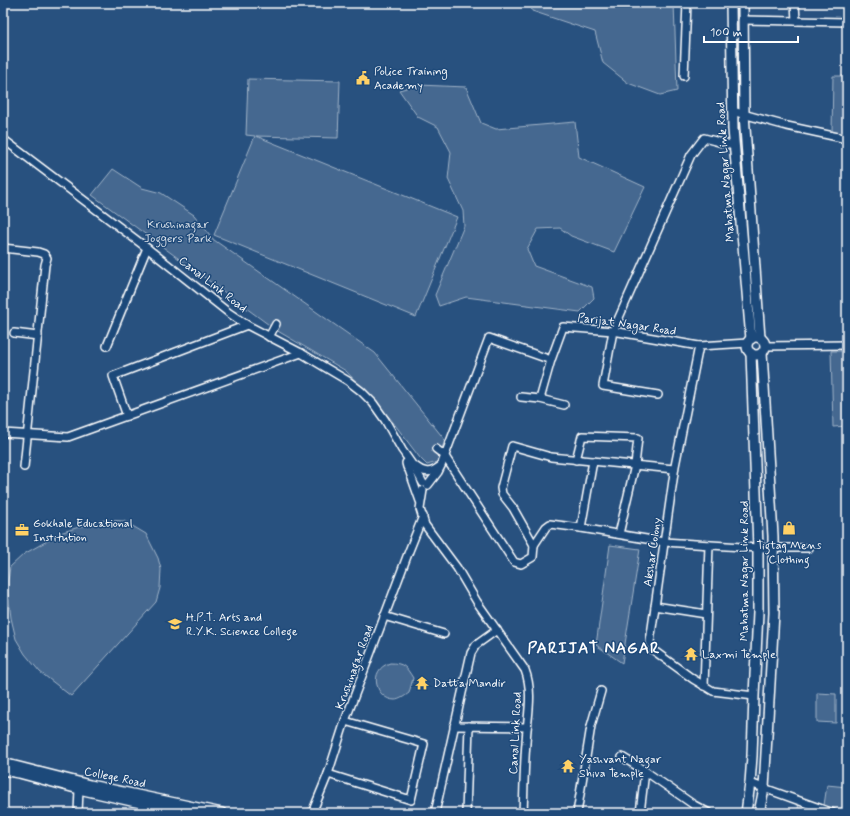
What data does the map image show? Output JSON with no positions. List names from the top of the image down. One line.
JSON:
{"streets":{"main road":["Mahatma Nagar Link Road","College Road"],"street":["Canal Link Road","Parijat Nagar Road","Akshar Colony","Krushinagar Road"]},"crossings":[["Mahatma Nagar Link Road","Parijat Nagar Road"],["Mahatma Nagar Link Road","Akshar Colony"],["Parijat Nagar Road","Akshar Colony"]],"districts":["PARIJAT NAGAR"],"parks":["Krushinagar Joggers Park"],"places":{"public building":["Police Training Academy"],"shop":["Tigtag Mens Clothing"],"office":["Gokhale Educational Institution"],"school or university":["H.P.T. Arts and R.Y.K. Science College"],"temple":["Laxmi Temple","Datta Mandir","Yashvant Nagar Shiva Temple"]},"scale_bar":"100 m"}
